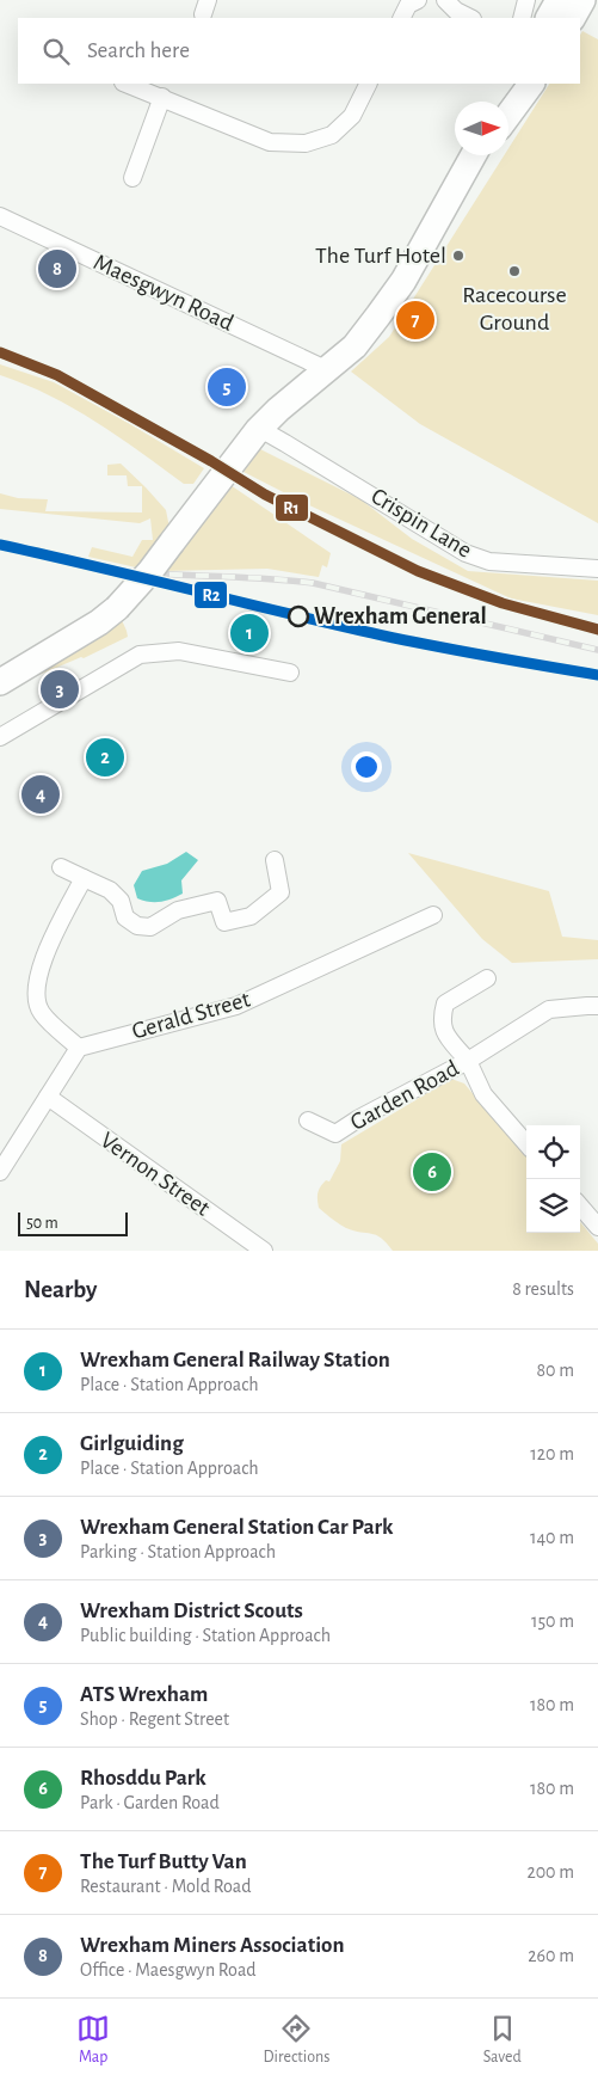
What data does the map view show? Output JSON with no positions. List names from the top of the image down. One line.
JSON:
{"streets":{"street":["Maesgwyn Road","Crispin Lane","Gerald Street","Garden Road","Vernon Street"]},"places":["The Turf Hotel","Racecourse Ground","Wrexham General"],"lines":["transit line R1","transit line R2"],"scale_bar":"50 m","north":"right","page":{"search":"Search here","pins":["8","7","5","1","3","2","4","6"],"scale":"50 m","heading":["Nearby","8 results"],"list":[{"mark":"1","name":"Wrexham General Railway Station","note":"Place · Station Approach","value":"80 m"},{"mark":"2","name":"Girlguiding","note":"Place · Station Approach","value":"120 m"},{"mark":"3","name":"Wrexham General Station Car Park","note":"Parking · Station Approach","value":"140 m"},{"mark":"4","name":"Wrexham District Scouts","note":"Public building · Station Approach","value":"150 m"},{"mark":"5","name":"ATS Wrexham","note":"Shop · Regent Street","value":"180 m"},{"mark":"6","name":"Rhosddu Park","note":"Park · Garden Road","value":"180 m"},{"mark":"7","name":"The Turf Butty Van","note":"Restaurant · Mold Road","value":"200 m"},{"mark":"8","name":"Wrexham Miners Association","note":"Office · Maesgwyn Road","value":"260 m"}],"nav":["Map","Directions","Saved"]}}
